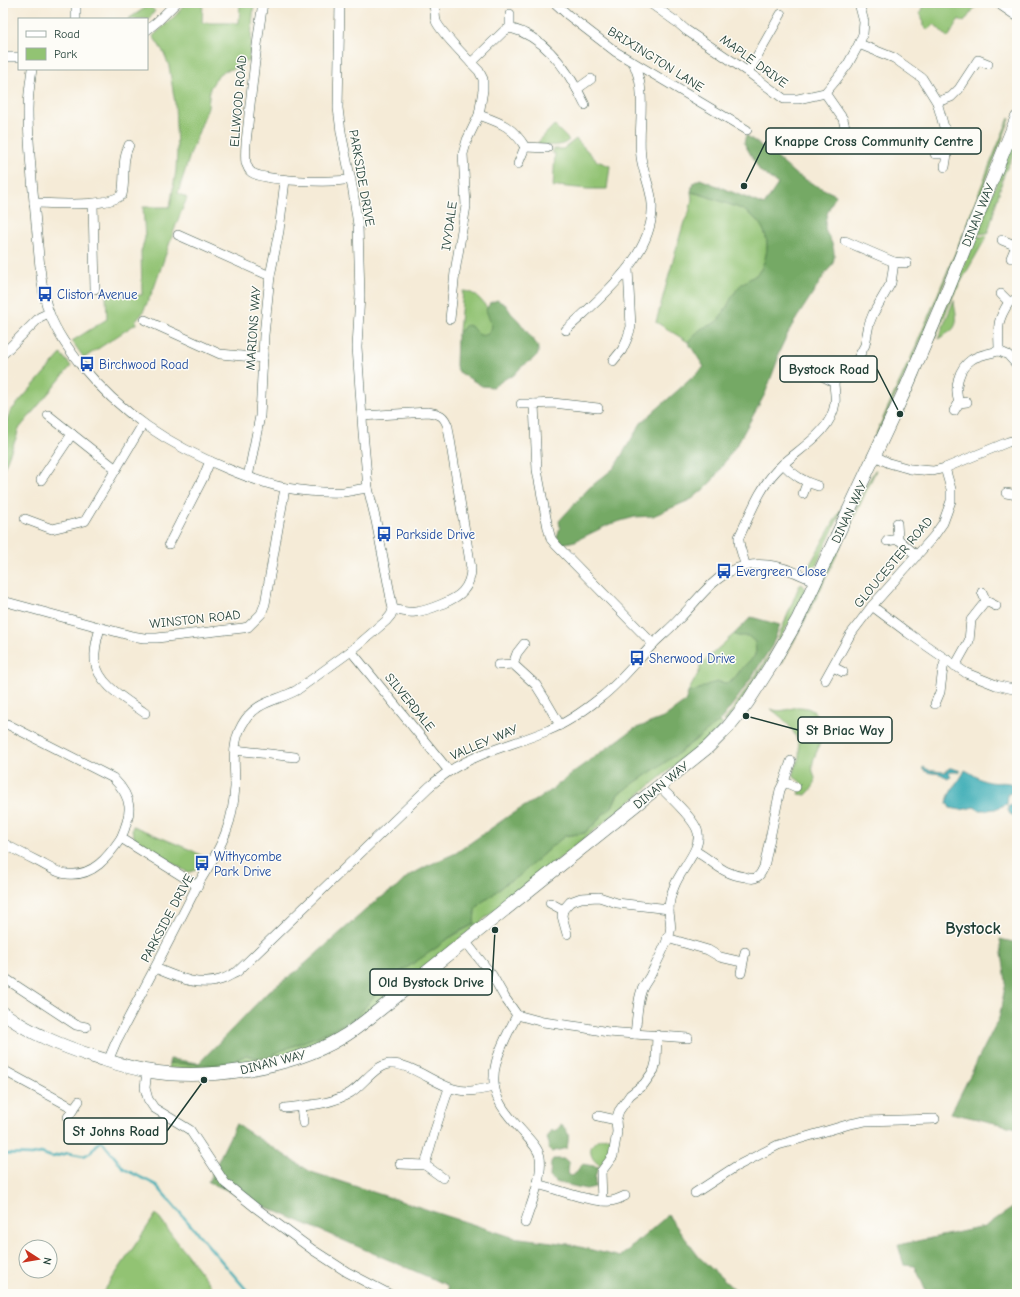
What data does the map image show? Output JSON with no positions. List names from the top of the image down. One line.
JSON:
{"streets":{"street":["BRIXINGTON LANE","MAPLE DRIVE","ELLWOOD ROAD","PARKSIDE DRIVE","DINAN WAY","IVYDALE","MARIONS WAY","GLOUCESTER ROAD","WINSTON ROAD","SILVERDALE","VALLEY WAY"]},"crossings":[["ELLWOOD ROAD","PARKSIDE DRIVE"],["ELLWOOD ROAD","MARIONS WAY"],["PARKSIDE DRIVE","DINAN WAY"],["PARKSIDE DRIVE","SILVERDALE"],["PARKSIDE DRIVE","VALLEY WAY"],["DINAN WAY","VALLEY WAY"],["SILVERDALE","VALLEY WAY"]],"districts":["Bystock"],"places":{"other":["Knappe Cross Community Centre","Bystock Road","St Briac Way","Old Bystock Drive","St Johns Road"],"bus stop":["Cliston Avenue","Birchwood Road","Parkside Drive","Evergreen Close","Sherwood Drive","Withycombe Park Drive"]},"legend":["Road","Park"],"north":"right"}
